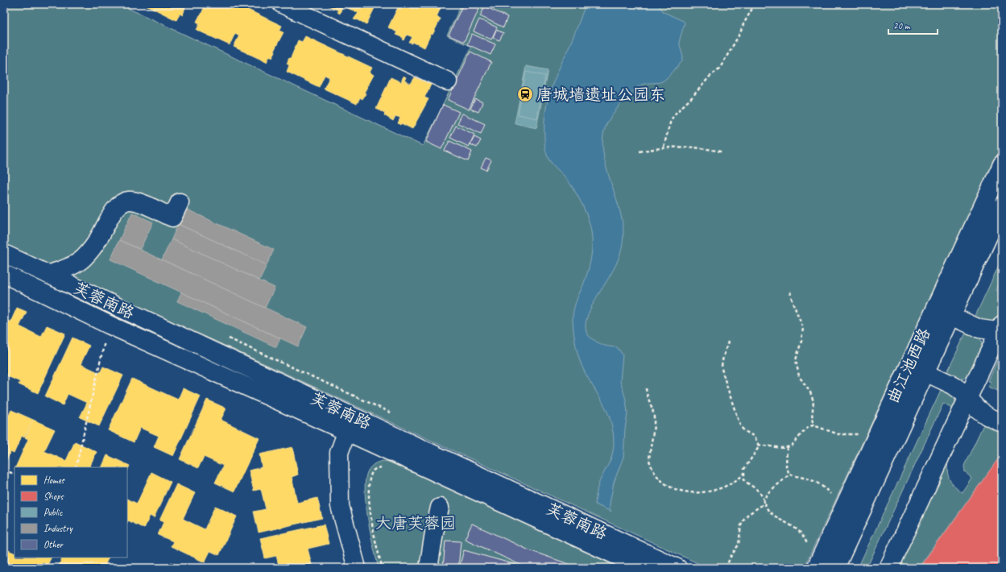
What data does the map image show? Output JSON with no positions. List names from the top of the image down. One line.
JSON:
{"streets":{"main road":["芙蓉南路","曲江池西路"]},"parks":["大唐芙蓉园"],"places":{"station":["唐城墙遗址公园东"]},"legend":["Homes","Shops","Public","Industry","Other"],"scale_bar":"20 m"}
